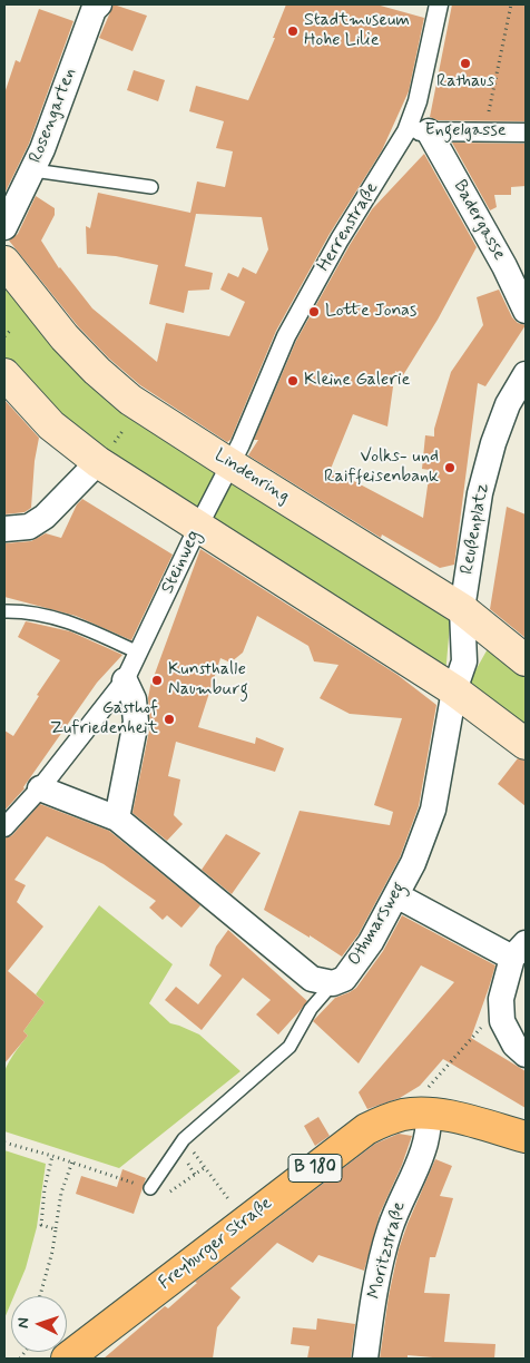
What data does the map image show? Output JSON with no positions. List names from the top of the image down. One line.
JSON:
{"streets":{"main road":["Lindenring","B 180","Freyburger Straße"],"street":["Rosengarten","Engelgasse","Badergasse","Herrenstraße","Reußenplatz","Steinweg","Othmarsweg","Moritzstraße"]},"crossings":[["Engelgasse","Badergasse"],["Engelgasse","Herrenstraße"],["Badergasse","Herrenstraße"],["Herrenstraße","Lindenring"],["Herrenstraße","Steinweg"],["Lindenring","Reußenplatz"],["Lindenring","Steinweg"],["Reußenplatz","Othmarsweg"],["Freyburger Straße","Moritzstraße"]],"places":["Stadtmuseum Hohe Lilie","Rathaus","Lotte Jonas","Kleine Galerie","Volks- und Raiffeisenbank","Kunsthalle Naumburg","Gasthof Zufriedenheit"],"north":"left"}
